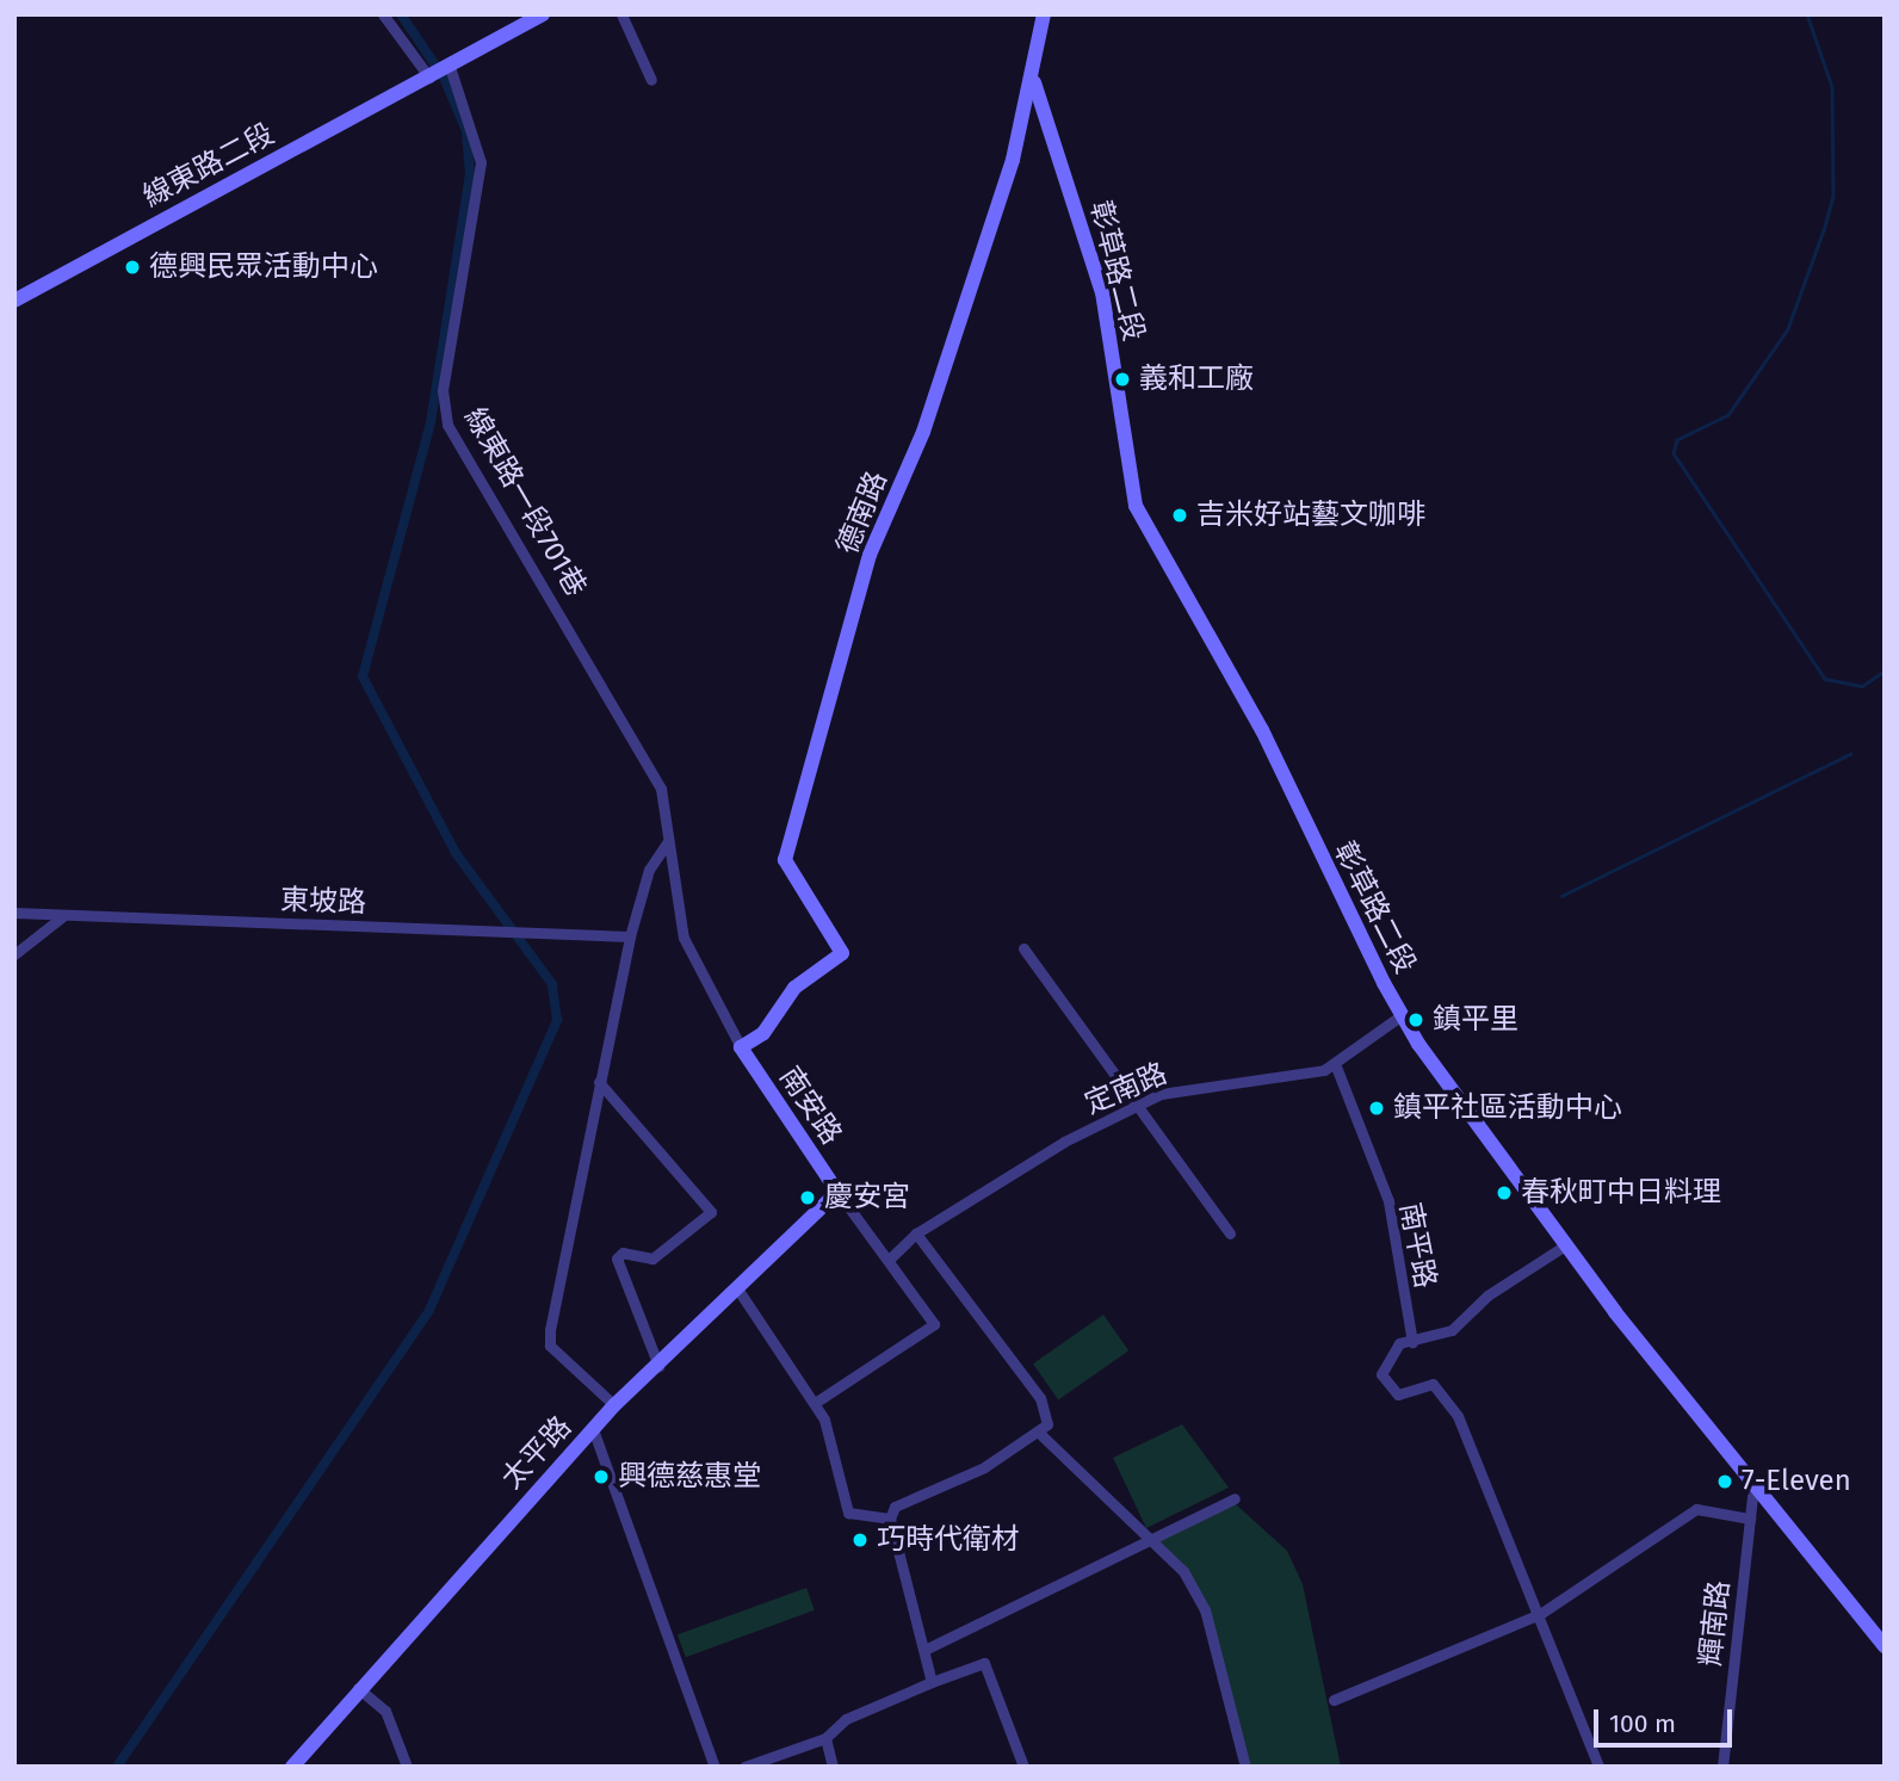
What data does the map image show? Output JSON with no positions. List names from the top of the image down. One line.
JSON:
{"streets":{"street":["線東路二段","彰草路二段","線東路一段701巷","德南路","東坡路","定南路","南安路","南平路","太平路","輝南路"]},"crossings":[["線東路二段","線東路一段701巷"],["彰草路二段","德南路"],["彰草路二段","定南路"],["彰草路二段","南平路"],["彰草路二段","輝南路"],["線東路一段701巷","德南路"],["線東路一段701巷","南安路"],["德南路","南安路"],["定南路","南平路"],["南安路","太平路"]],"places":["德興民眾活動中心","義和工廠","吉米好站藝文咖啡","鎮平里","鎮平社區活動中心","春秋町中日料理","慶安宮","興德慈惠堂","7-Eleven","巧時代衛材"],"scale_bar":"100 m"}
